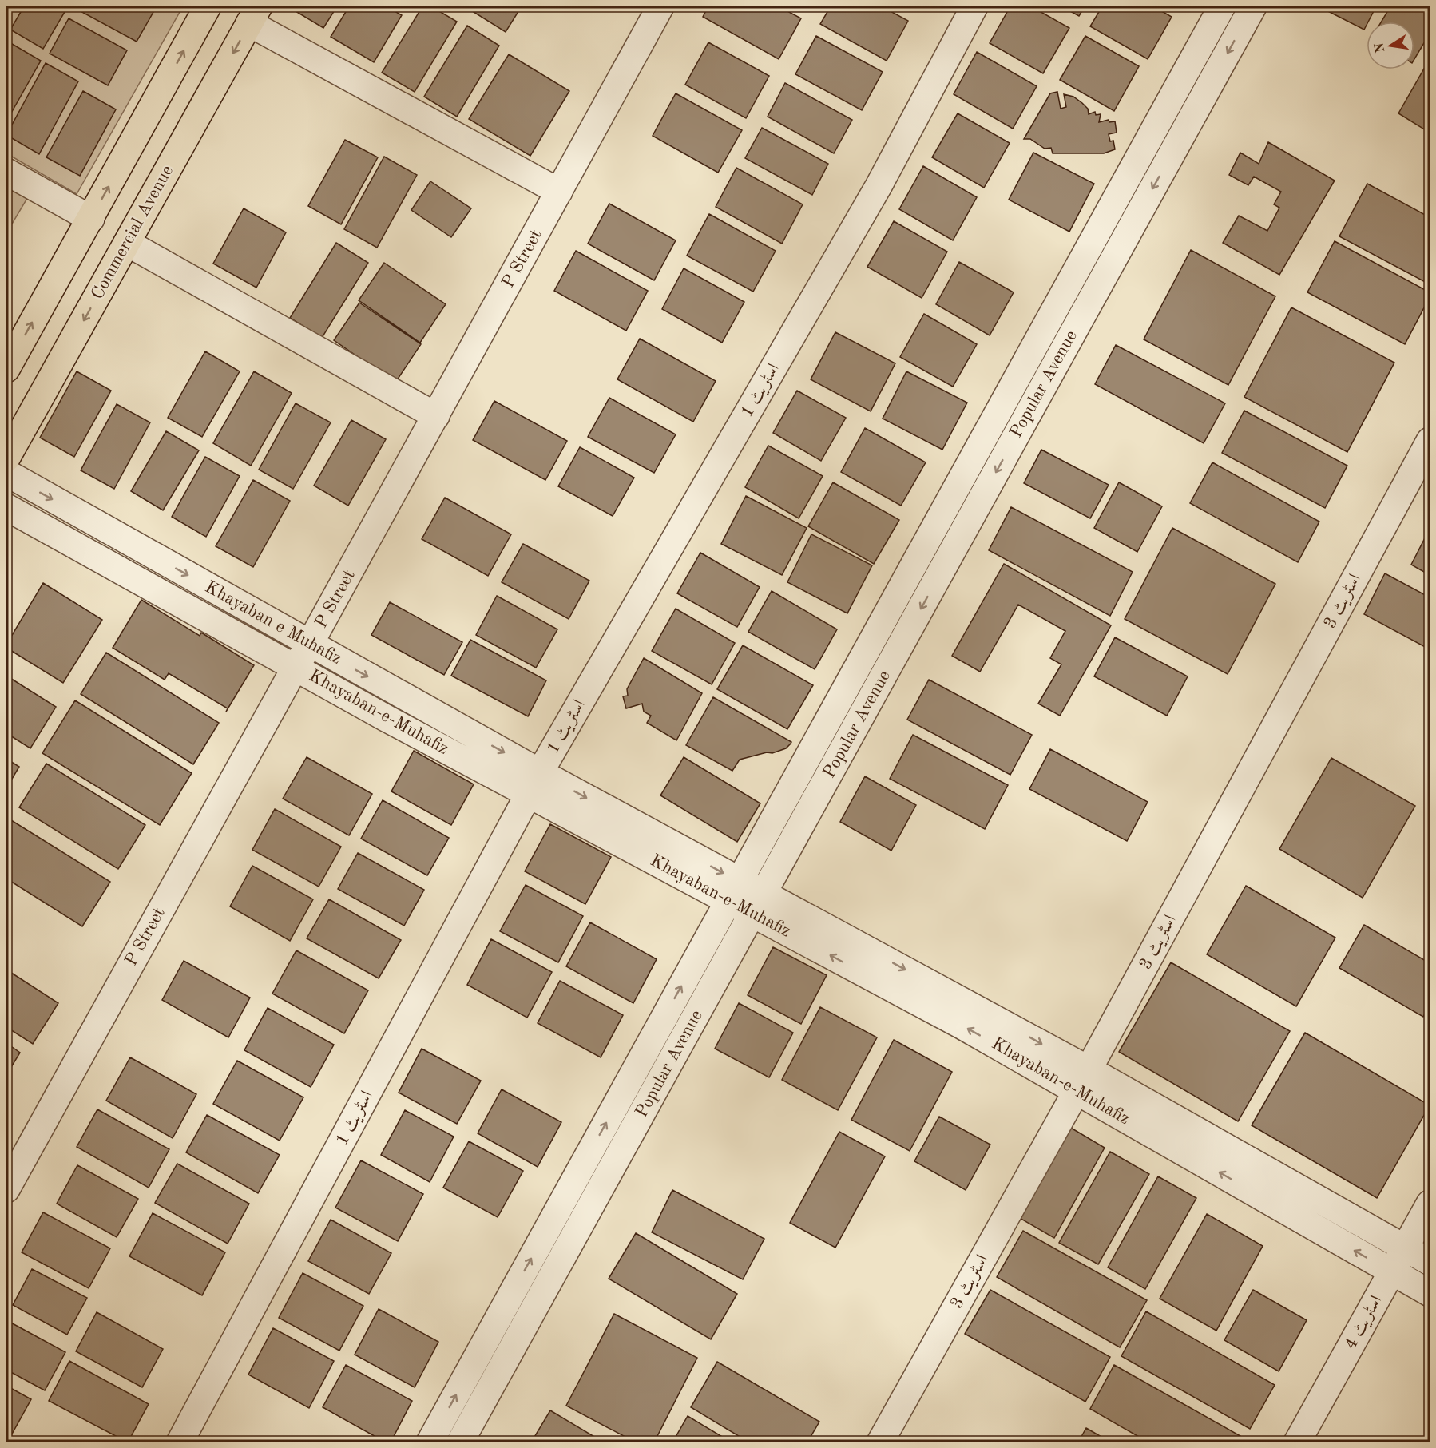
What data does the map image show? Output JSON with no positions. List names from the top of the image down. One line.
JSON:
{"streets":{"main road":["Commercial Avenue"],"street":["P Street","Popular Avenue","اسٹریٹ 1","اسٹریٹ 3","Khayaban e Muhafiz","Khayaban-e-Muhafiz","اسٹریٹ 4"]},"crossings":[["P Street","Khayaban e Muhafiz"],["P Street","Khayaban-e-Muhafiz"],["Popular Avenue","Khayaban-e-Muhafiz"],["اسٹریٹ 1","Khayaban e Muhafiz"],["اسٹریٹ 1","Khayaban-e-Muhafiz"],["اسٹریٹ 3","Khayaban-e-Muhafiz"],["Khayaban e Muhafiz","Khayaban-e-Muhafiz"],["Khayaban-e-Muhafiz","اسٹریٹ 4"]],"one_way":["Khayaban e Muhafiz"],"north":"left"}
